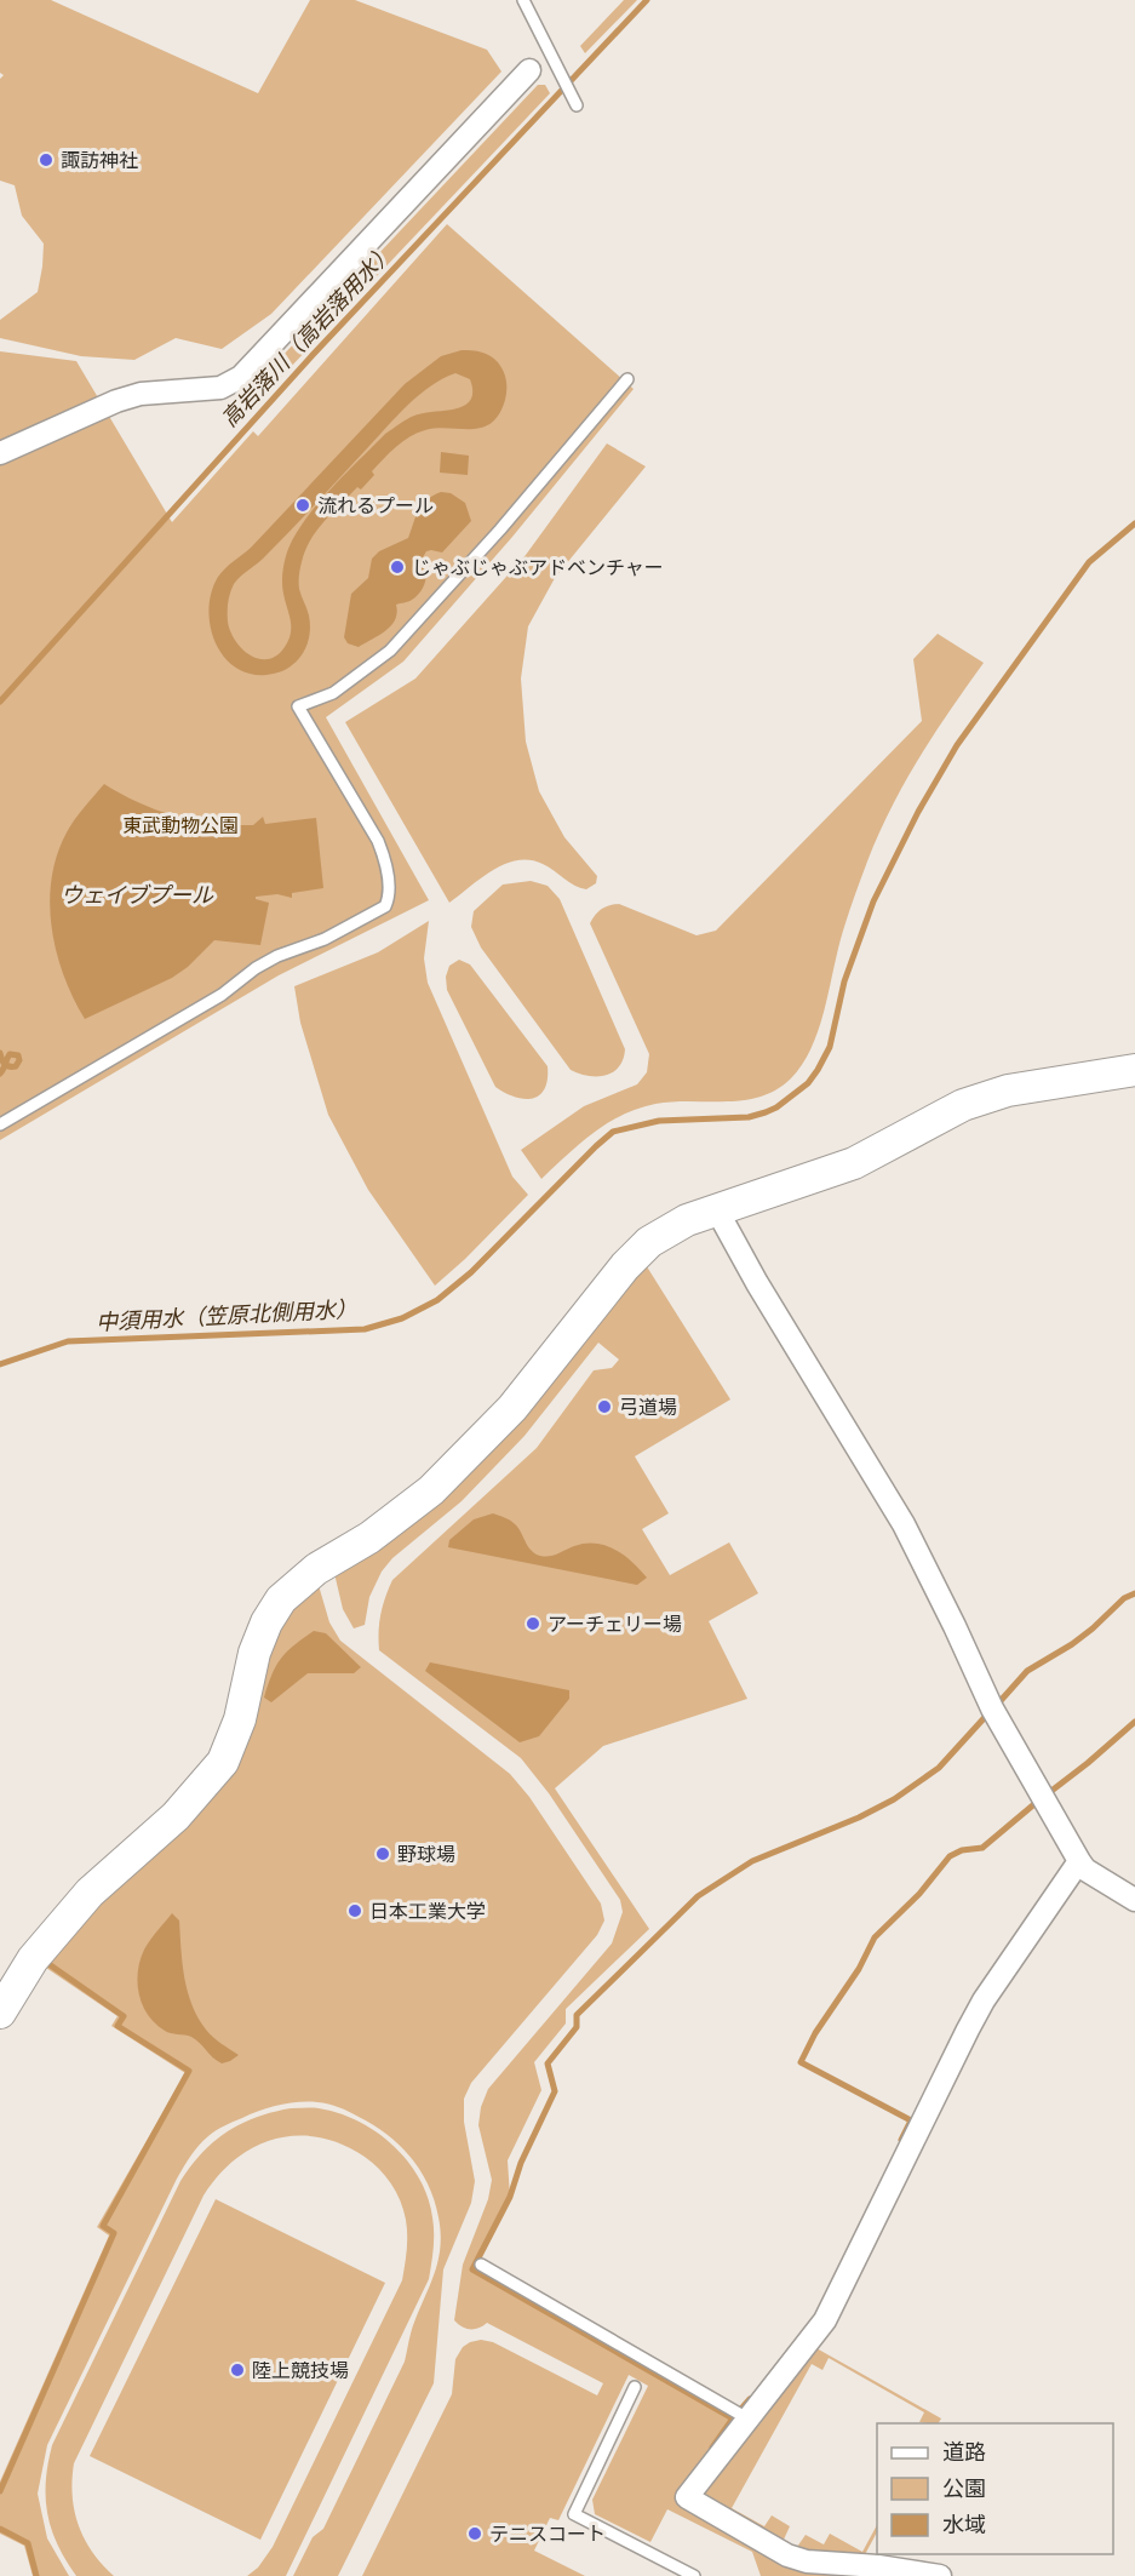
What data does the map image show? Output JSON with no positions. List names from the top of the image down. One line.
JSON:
{"water":["高岩落川（高岩落用水）","ウェイブプール","中須用水（笠原北側用水）"],"parks":["東武動物公園"],"places":["諏訪神社","流れるプール","じゃぶじゃぶアドベンチャー","弓道場","アーチェリー場","野球場","日本工業大学","陸上競技場","テニスコート"],"legend":["道路","公園","水域"]}
